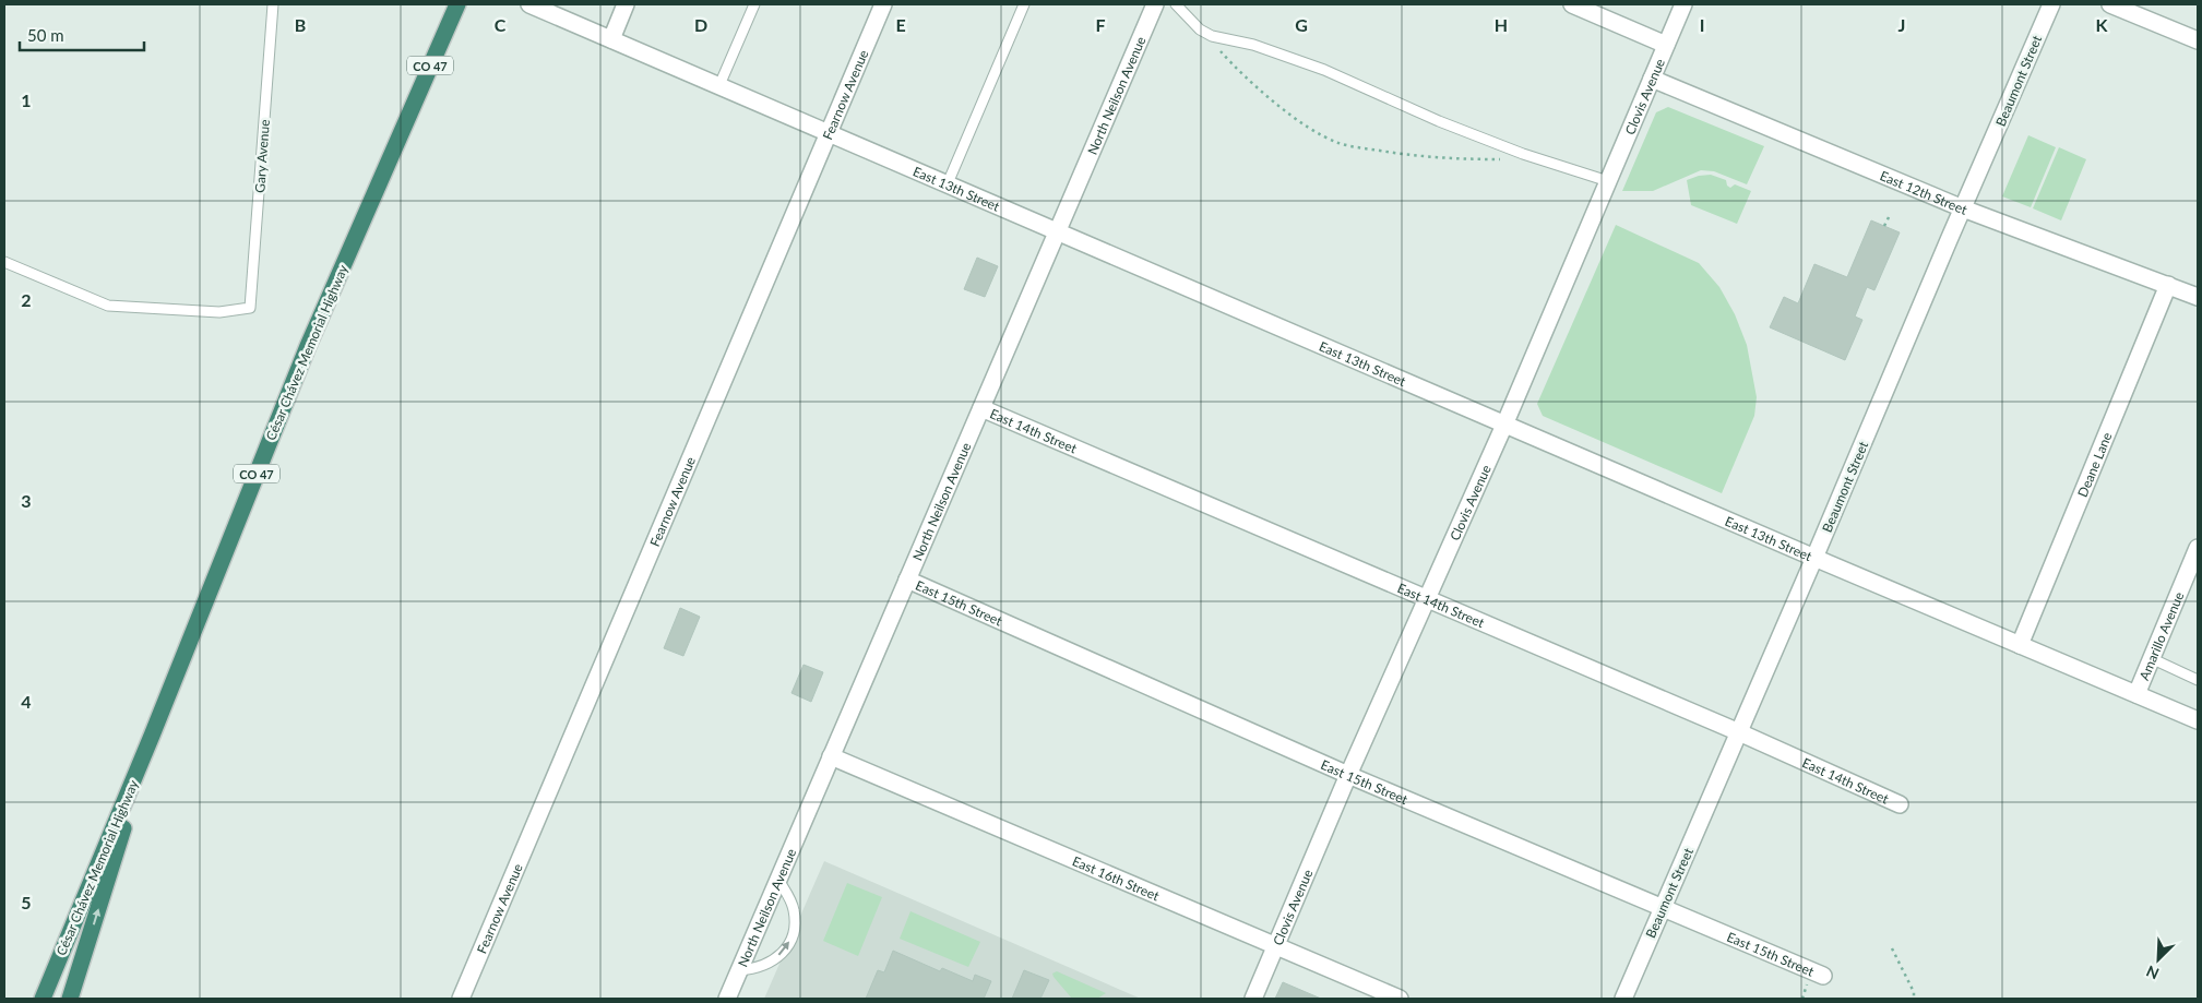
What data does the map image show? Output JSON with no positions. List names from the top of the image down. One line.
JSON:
{"streets":{"highway":["CO 47","César Chávez Memorial Highway"],"street":["Beaumont Street","Fearnow Avenue","North Neilson Avenue","Clovis Avenue","East 13th Street","East 12th Street","East 14th Street","Deane Lane","East 15th Street","Amarillo Avenue","East 16th Street"],"lane":["Gary Avenue"]},"crossings":[["Beaumont Street","East 13th Street"],["Beaumont Street","East 12th Street"],["Beaumont Street","East 14th Street"],["Beaumont Street","East 15th Street"],["Fearnow Avenue","East 13th Street"],["North Neilson Avenue","East 13th Street"],["North Neilson Avenue","East 14th Street"],["North Neilson Avenue","East 15th Street"],["North Neilson Avenue","East 16th Street"],["Clovis Avenue","East 13th Street"],["Clovis Avenue","East 12th Street"],["Clovis Avenue","East 14th Street"],["Clovis Avenue","East 15th Street"],["Clovis Avenue","East 16th Street"],["East 13th Street","Deane Lane"],["East 13th Street","Amarillo Avenue"],["East 12th Street","Deane Lane"]],"scale_bar":"50 m","north":"bottom left","grid":{"columns":["B","C","D","E","F","G","H","I","J","K"],"rows":["1","2","3","4","5"]}}
